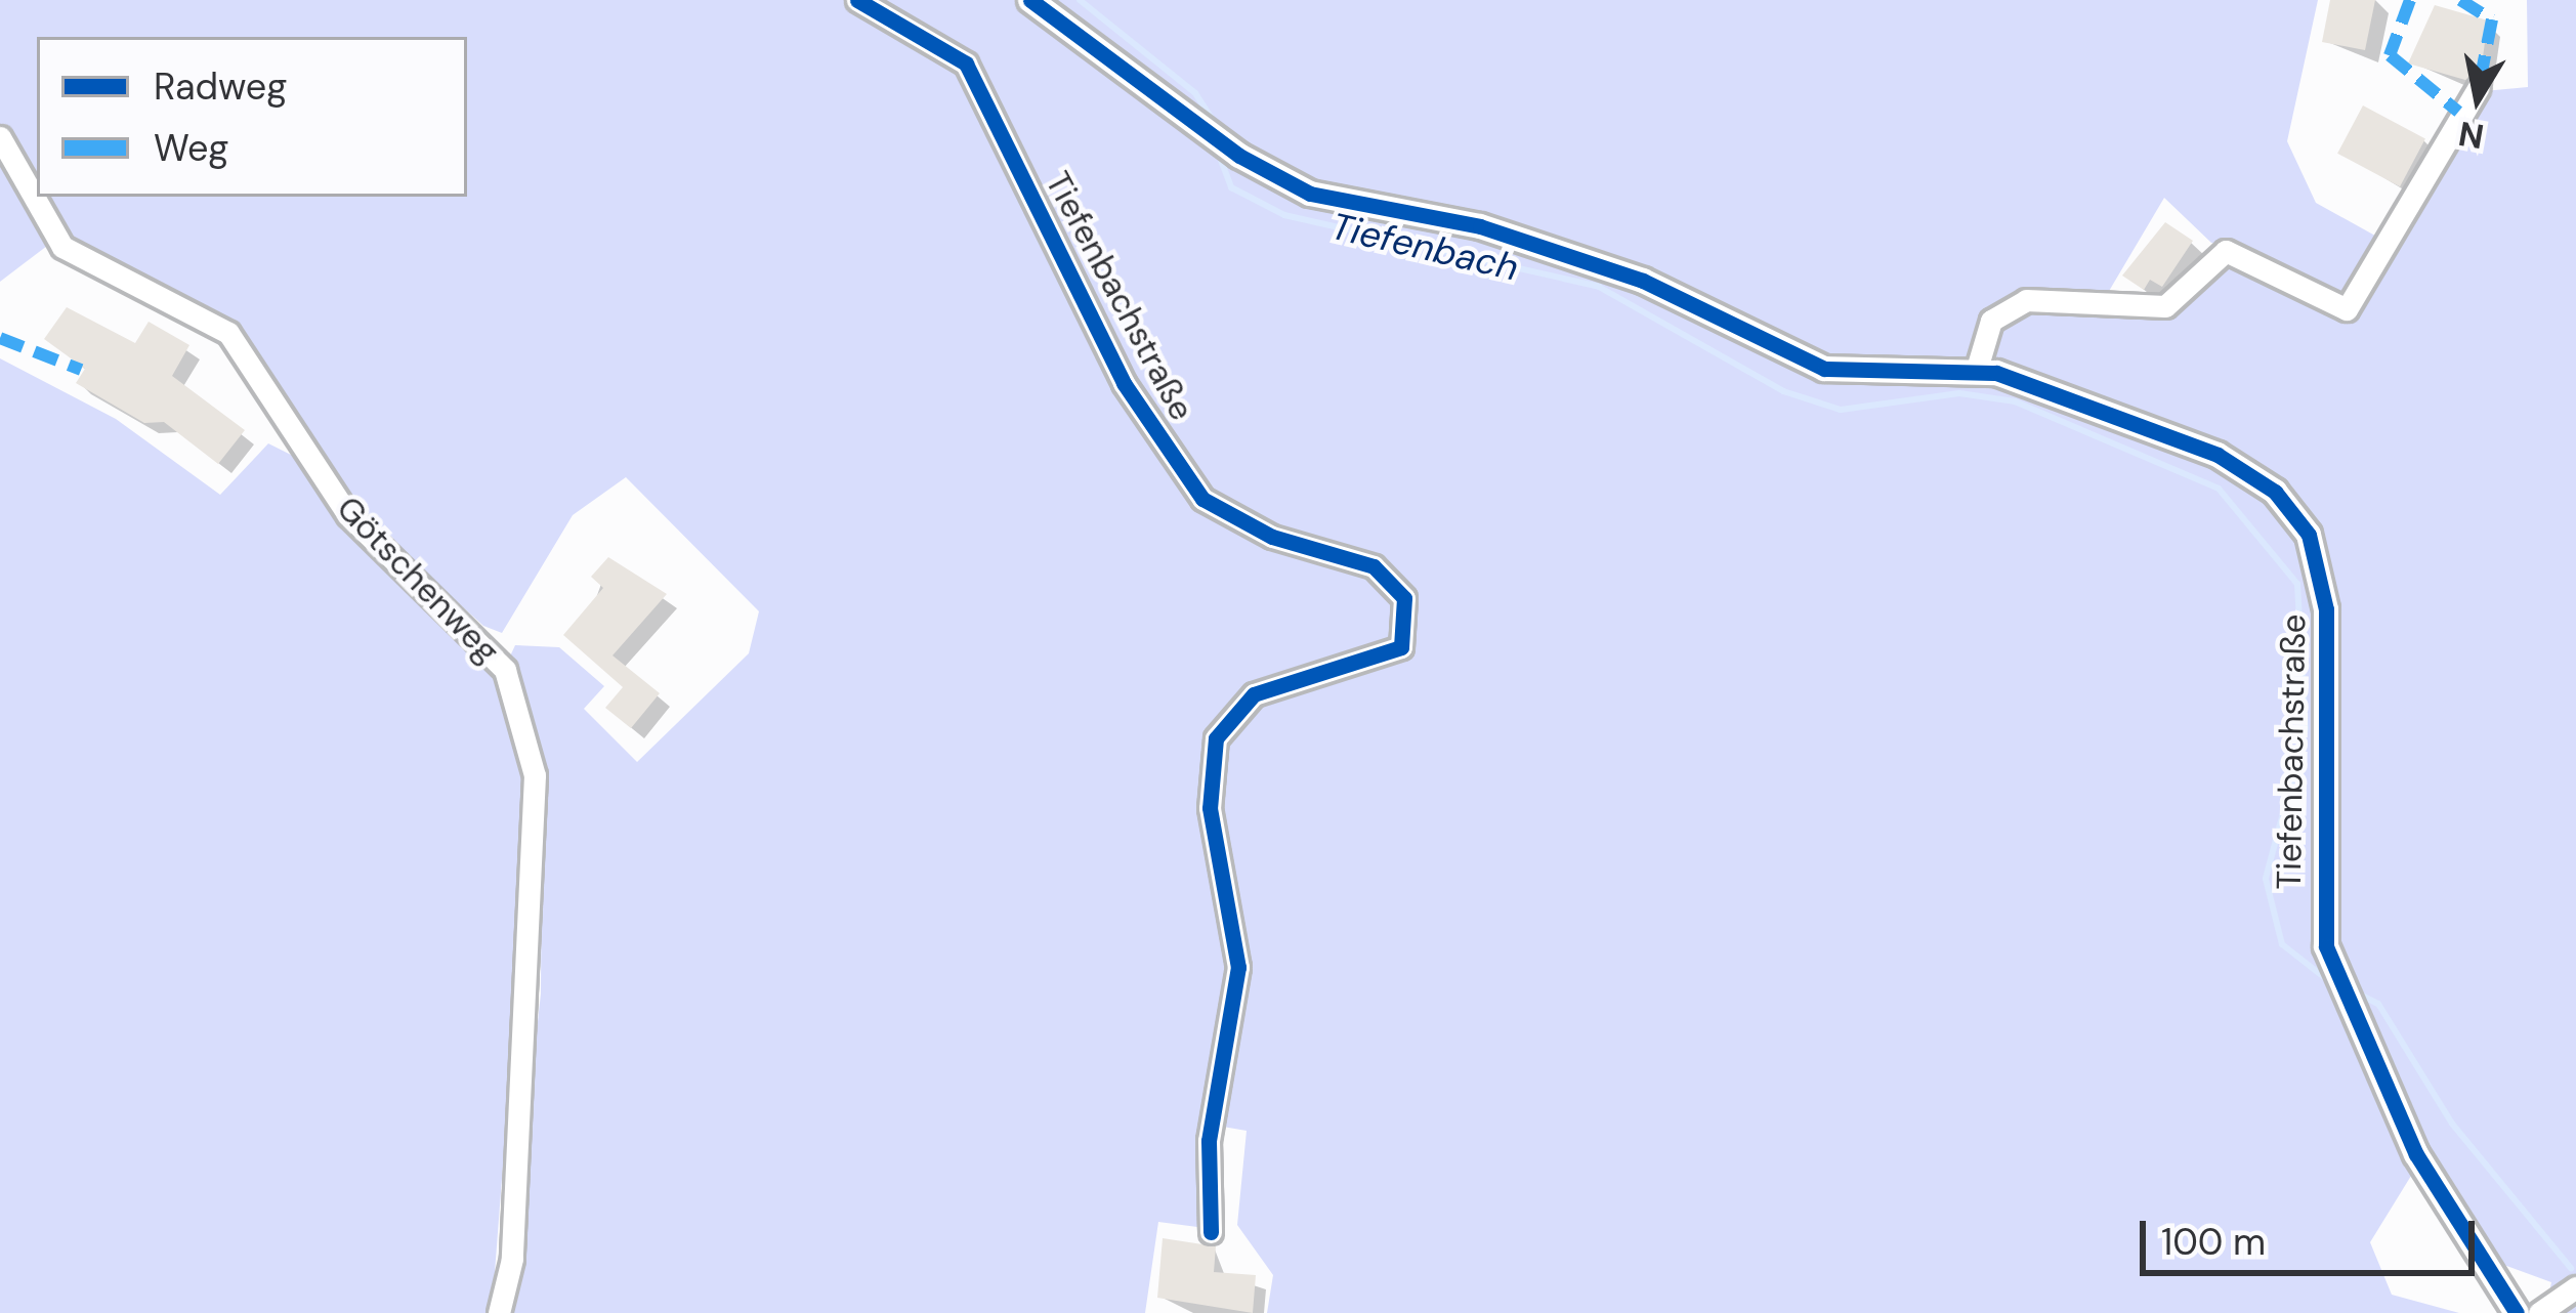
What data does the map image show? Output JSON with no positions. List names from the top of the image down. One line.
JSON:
{"streets":{"street":["Tiefenbachstraße","Götschenweg"]},"water":["Tiefenbach"],"legend":["Radweg","Weg"],"scale_bar":"100 m","north":"bottom"}
